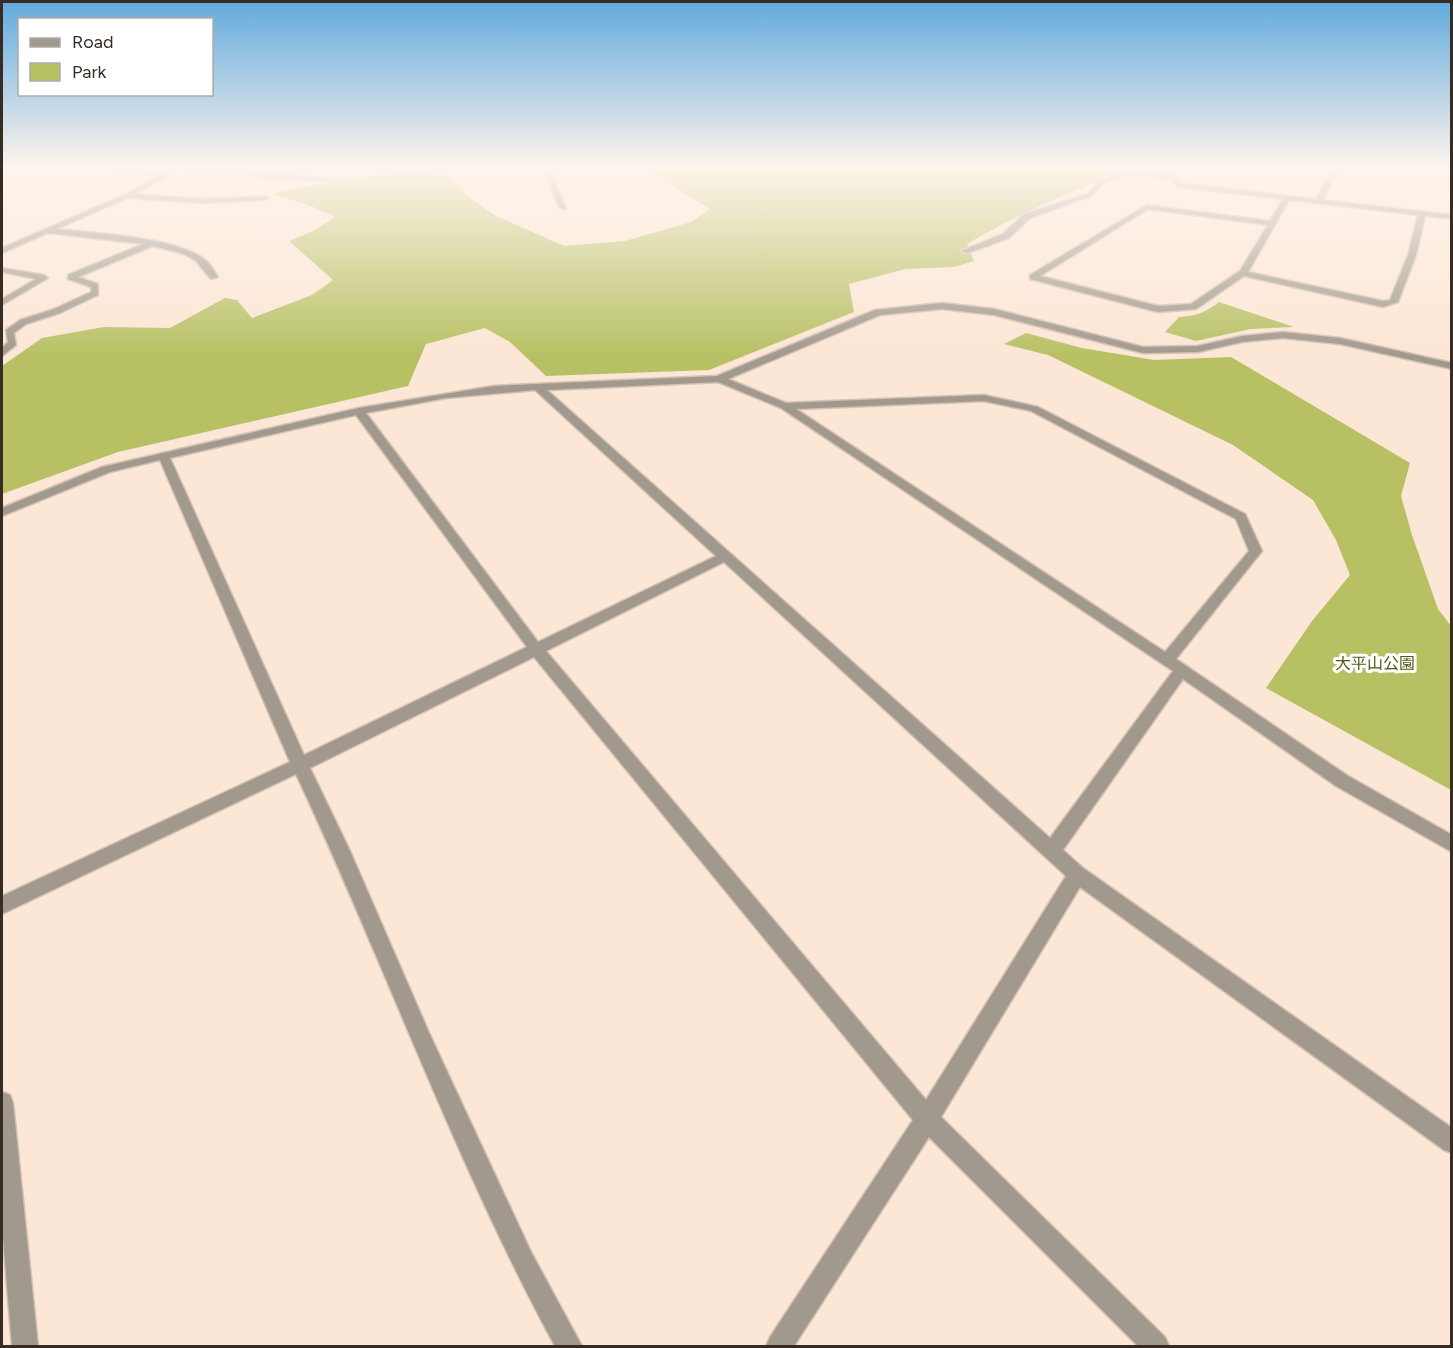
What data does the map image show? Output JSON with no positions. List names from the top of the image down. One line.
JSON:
{"parks":["大平山公園"],"legend":["Road","Park"]}
